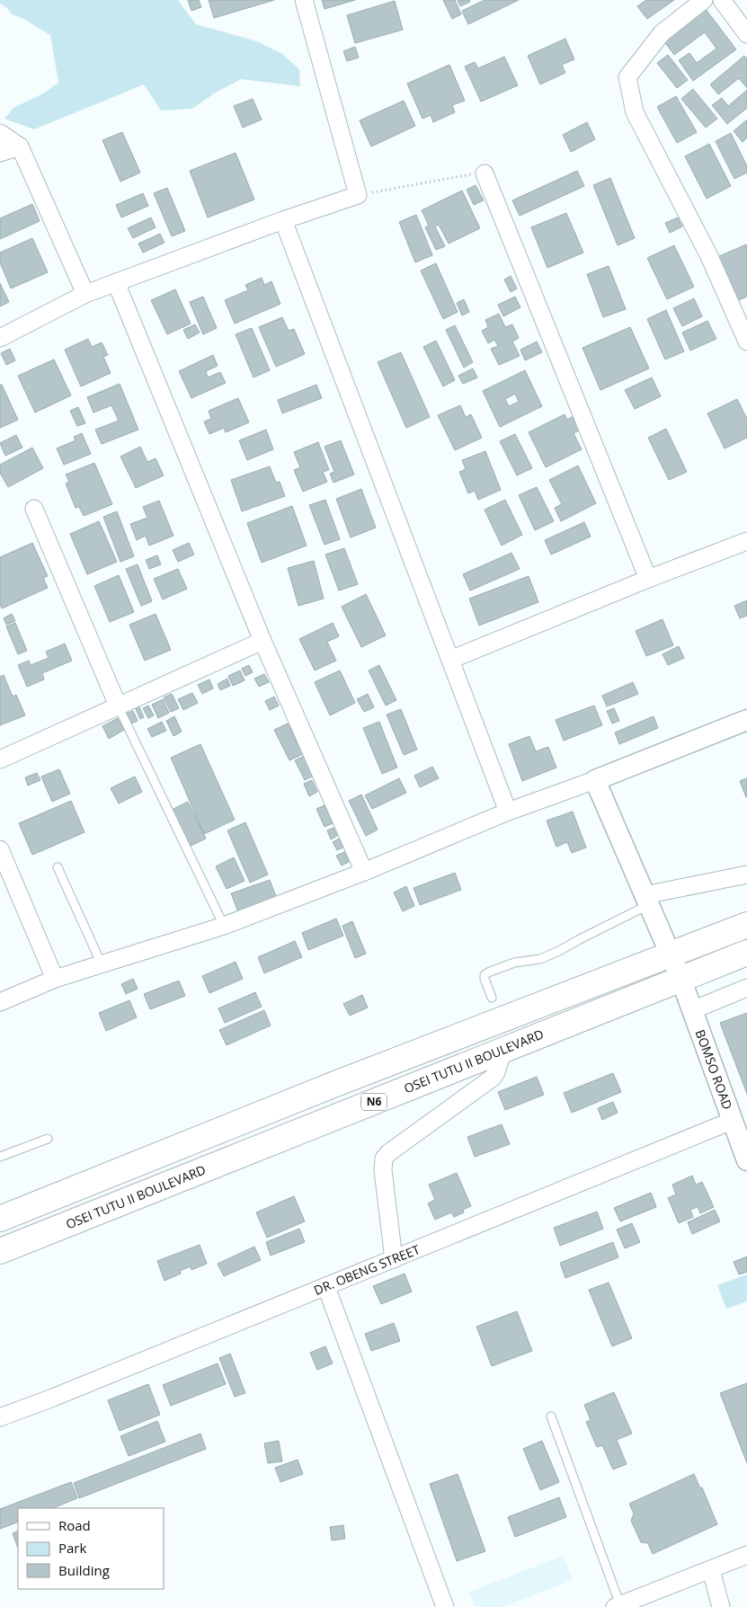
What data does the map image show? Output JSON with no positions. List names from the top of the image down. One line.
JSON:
{"streets":{"highway":["OSEI TUTU II BOULEVARD","N6"],"street":["BOMSO ROAD","DR. OBENG STREET"]},"crossings":[["OSEI TUTU II BOULEVARD","BOMSO ROAD"],["BOMSO ROAD","N6"],["BOMSO ROAD","DR. OBENG STREET"]],"legend":["Road","Park","Building"]}
